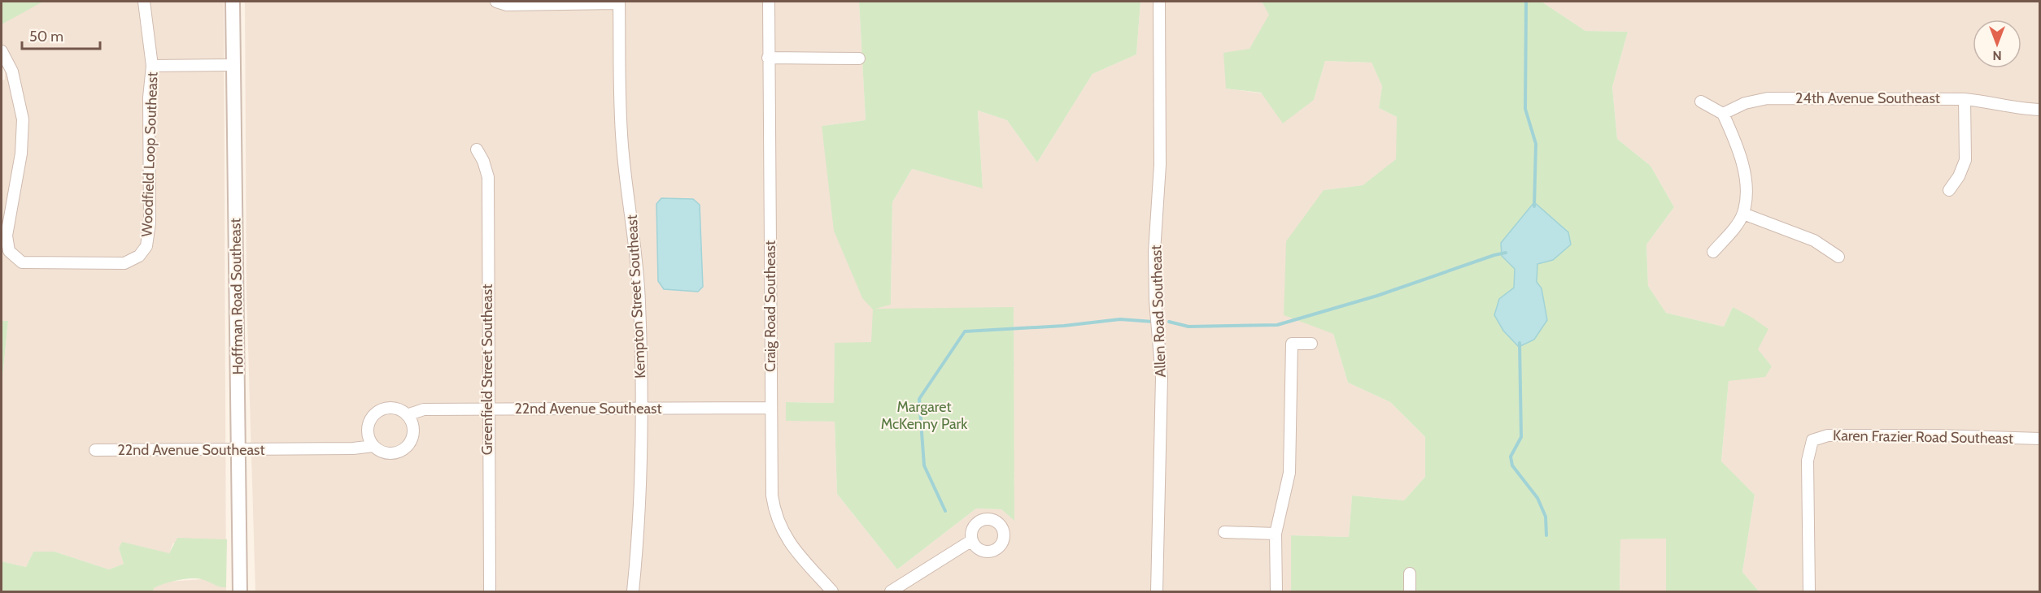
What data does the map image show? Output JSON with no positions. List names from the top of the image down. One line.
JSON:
{"streets":{"street":["24th Avenue Southeast","Woodfield Loop Southeast","Hoffman Road Southeast","Kempton Street Southeast","Craig Road Southeast","Allen Road Southeast","Greenfield Street Southeast","22nd Avenue Southeast","Karen Frazier Road Southeast"]},"crossings":[["Hoffman Road Southeast","22nd Avenue Southeast"],["Kempton Street Southeast","22nd Avenue Southeast"],["Craig Road Southeast","22nd Avenue Southeast"],["Greenfield Street Southeast","22nd Avenue Southeast"]],"parks":["Margaret McKenny Park"],"scale_bar":"50 m","north":"bottom"}
